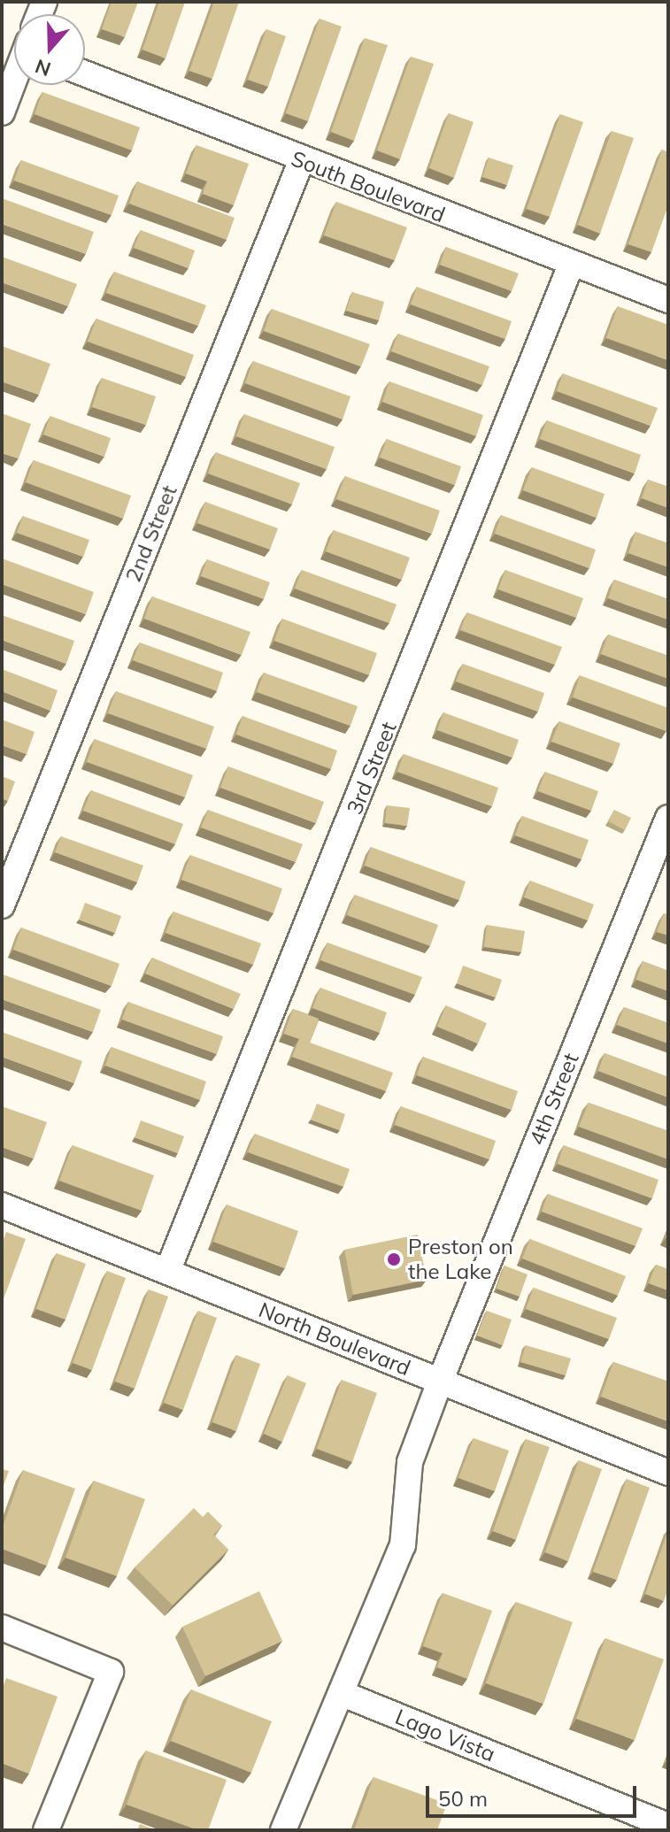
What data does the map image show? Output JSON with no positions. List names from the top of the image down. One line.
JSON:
{"streets":{"street":["South Boulevard","2nd Street","3rd Street","4th Street","North Boulevard","Lago Vista"]},"crossings":[["South Boulevard","2nd Street"],["South Boulevard","3rd Street"],["3rd Street","North Boulevard"],["4th Street","North Boulevard"],["4th Street","Lago Vista"]],"places":["Preston on the Lake"],"scale_bar":"50 m","north":"bottom"}
